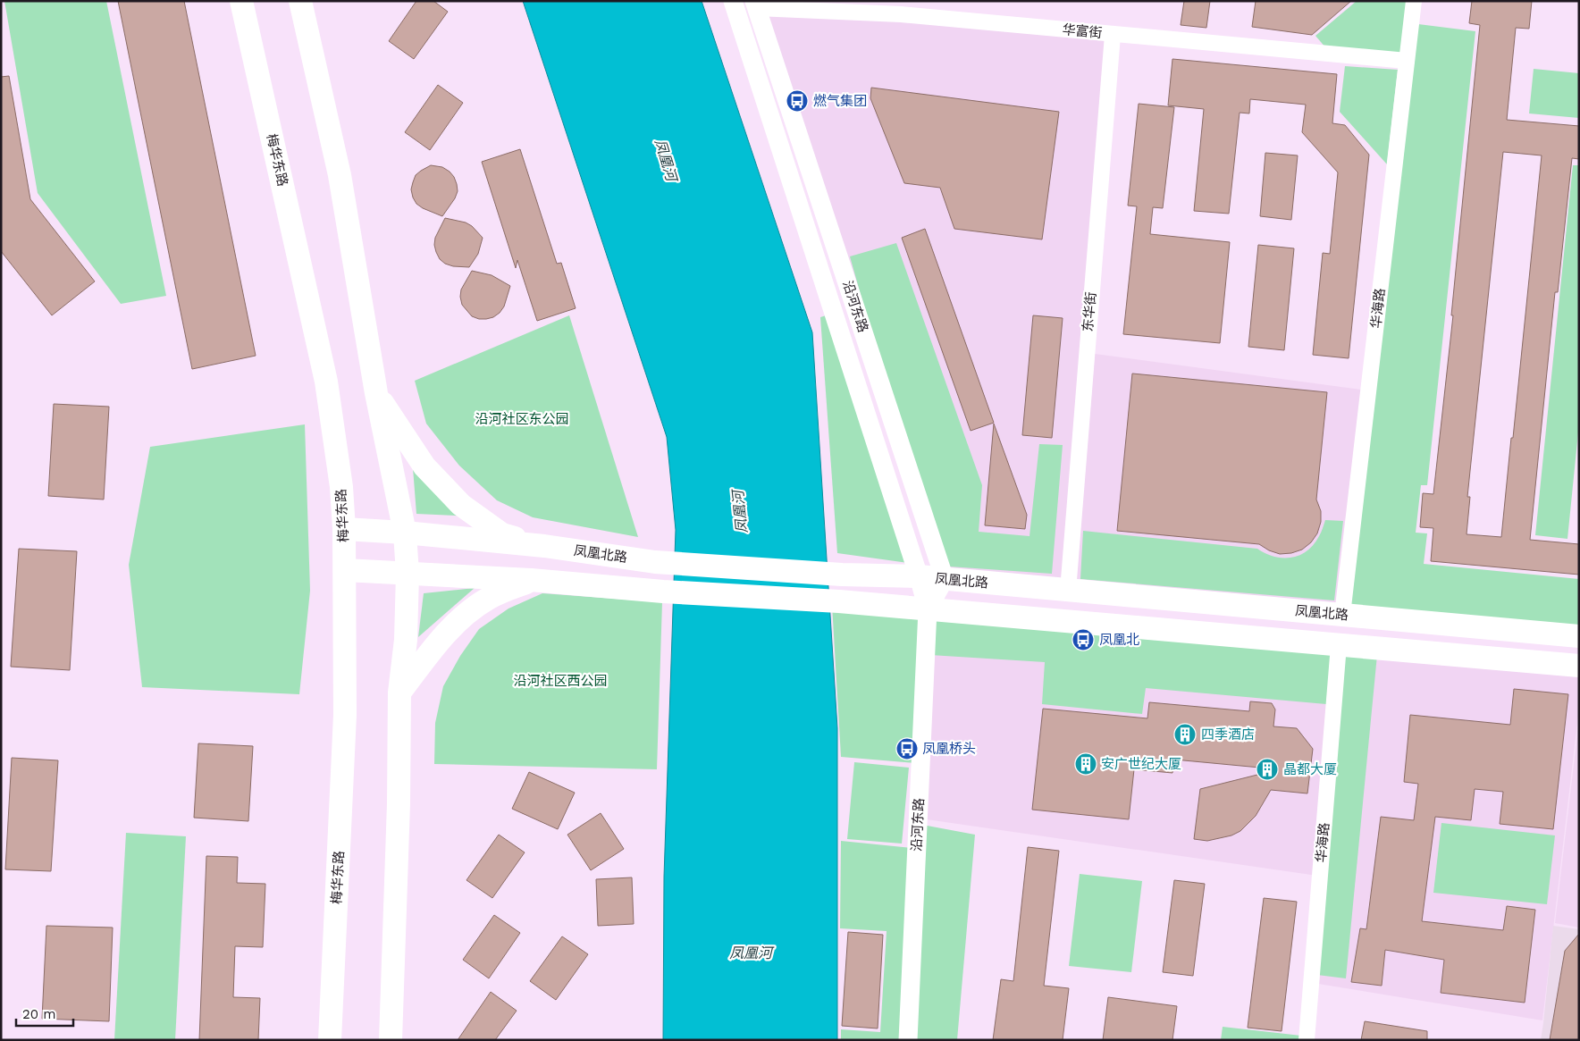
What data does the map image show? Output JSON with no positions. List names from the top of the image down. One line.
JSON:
{"streets":{"main road":["梅华东路","凤凰北路"],"street":["华富街","沿河东路","华海路","东华街"]},"crossings":[["华富街","沿河东路"],["华富街","华海路"],["华富街","东华街"],["梅华东路","凤凰北路"],["沿河东路","凤凰北路"],["华海路","凤凰北路"],["东华街","凤凰北路"]],"water":["凤凰河"],"parks":["沿河社区东公园","沿河社区西公园"],"places":{"bus stop":["燃气集团","凤凰北","凤凰桥头"],"building":["四季酒店","安广世纪大厦","晶都大厦"]},"scale_bar":"20 m"}
